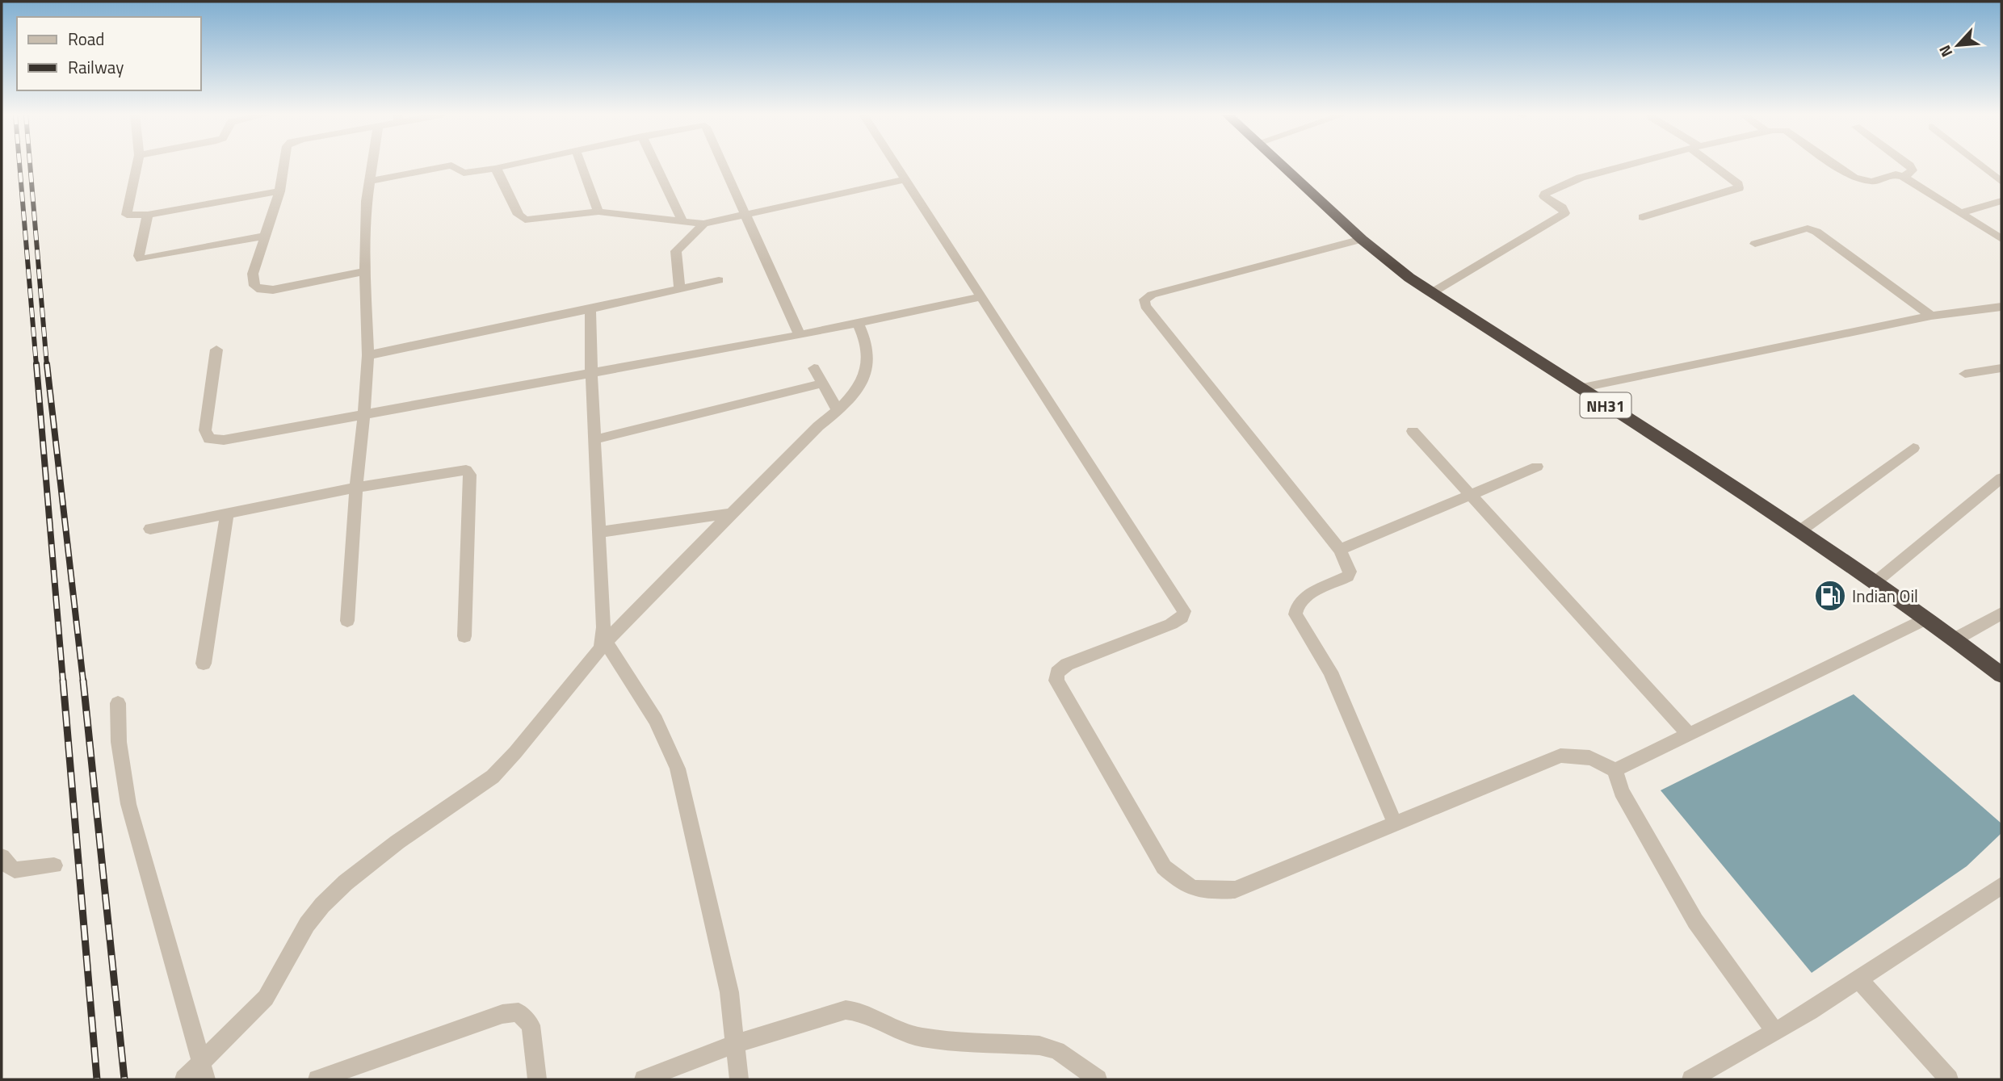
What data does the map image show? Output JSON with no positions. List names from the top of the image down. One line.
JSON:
{"streets":{"highway":["NH31"]},"places":{"fuel station":["Indian Oil"]},"legend":["Road","Railway"],"north":"bottom left"}
